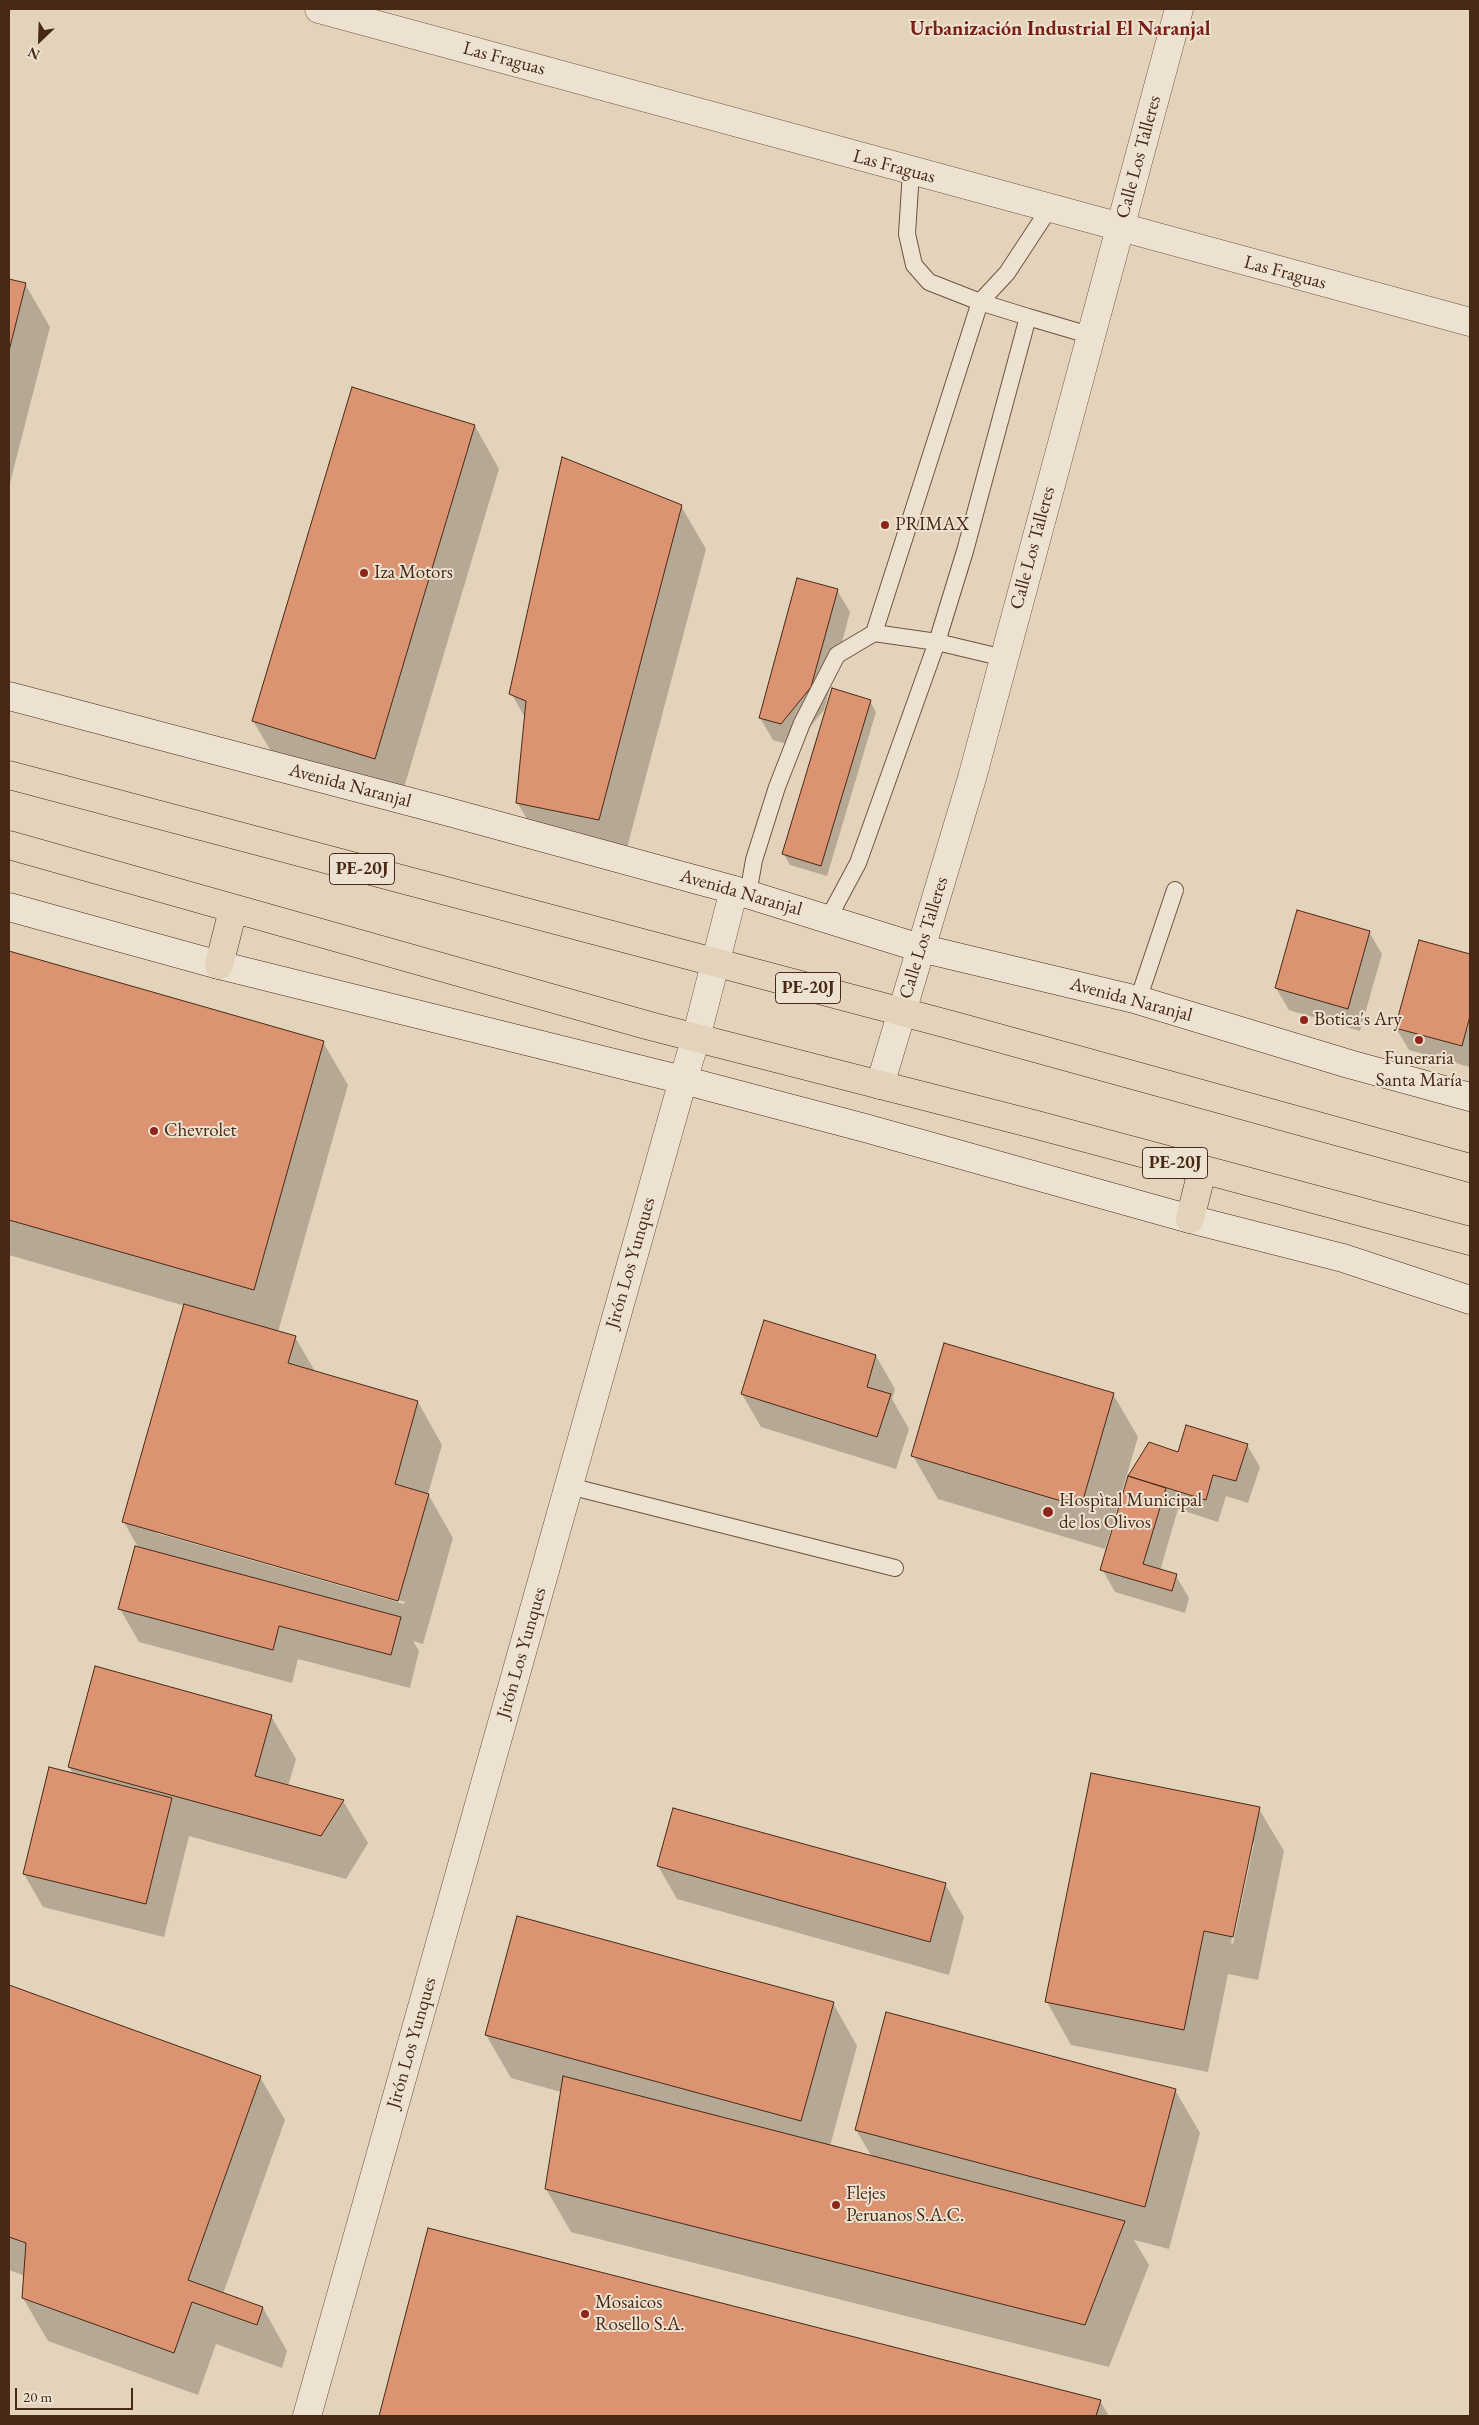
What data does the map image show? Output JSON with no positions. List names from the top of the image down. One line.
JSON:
{"streets":{"highway":["PE-20J"],"street":["Las Fraguas","Calle Los Talleres","Avenida Naranjal","Jirón Los Yunques"]},"crossings":[["Las Fraguas","Calle Los Talleres"],["Calle Los Talleres","Avenida Naranjal"],["Calle Los Talleres","PE-20J"],["Avenida Naranjal","Jirón Los Yunques"],["PE-20J","Jirón Los Yunques"]],"districts":["Urbanización Industrial El Naranjal"],"places":["PRIMAX","Iza Motors","Botica's Ary","Funeraria Santa María","Chevrolet","Hospìtal Municipal de los Olivos","Flejes Peruanos S.A.C.","Mosaicos Rosello S.A."],"scale_bar":"20 m","north":"bottom left"}
